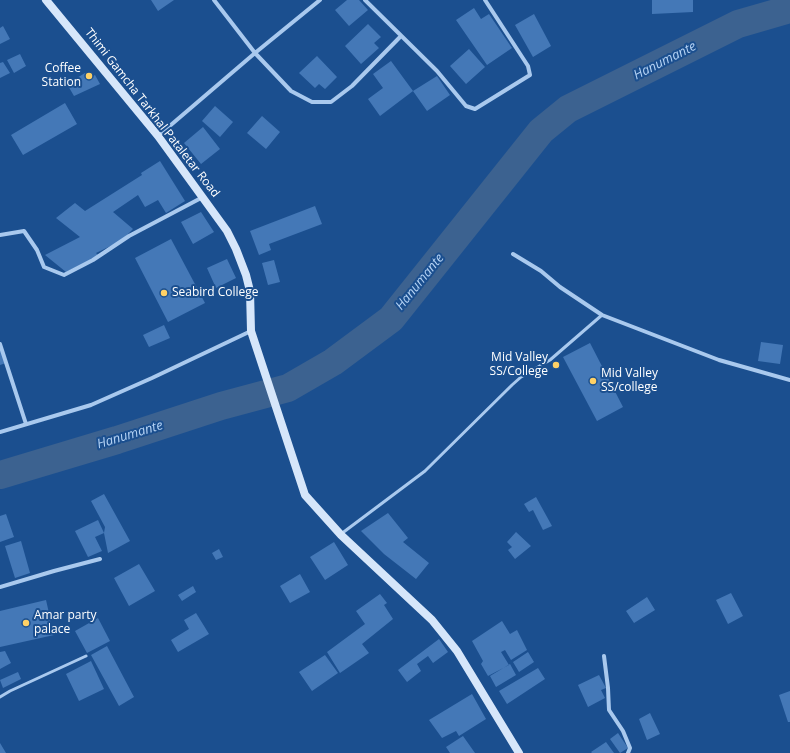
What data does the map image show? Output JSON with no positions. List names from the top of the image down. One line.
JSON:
{"streets":{"street":["Thimi Gamcha Tarkhal Pataletar Road"]},"water":["Hanumante"],"places":["Coffee Station","Seabird College","Mid Valley SS/College","Mid Valley SS/college","Amar party palace"]}
